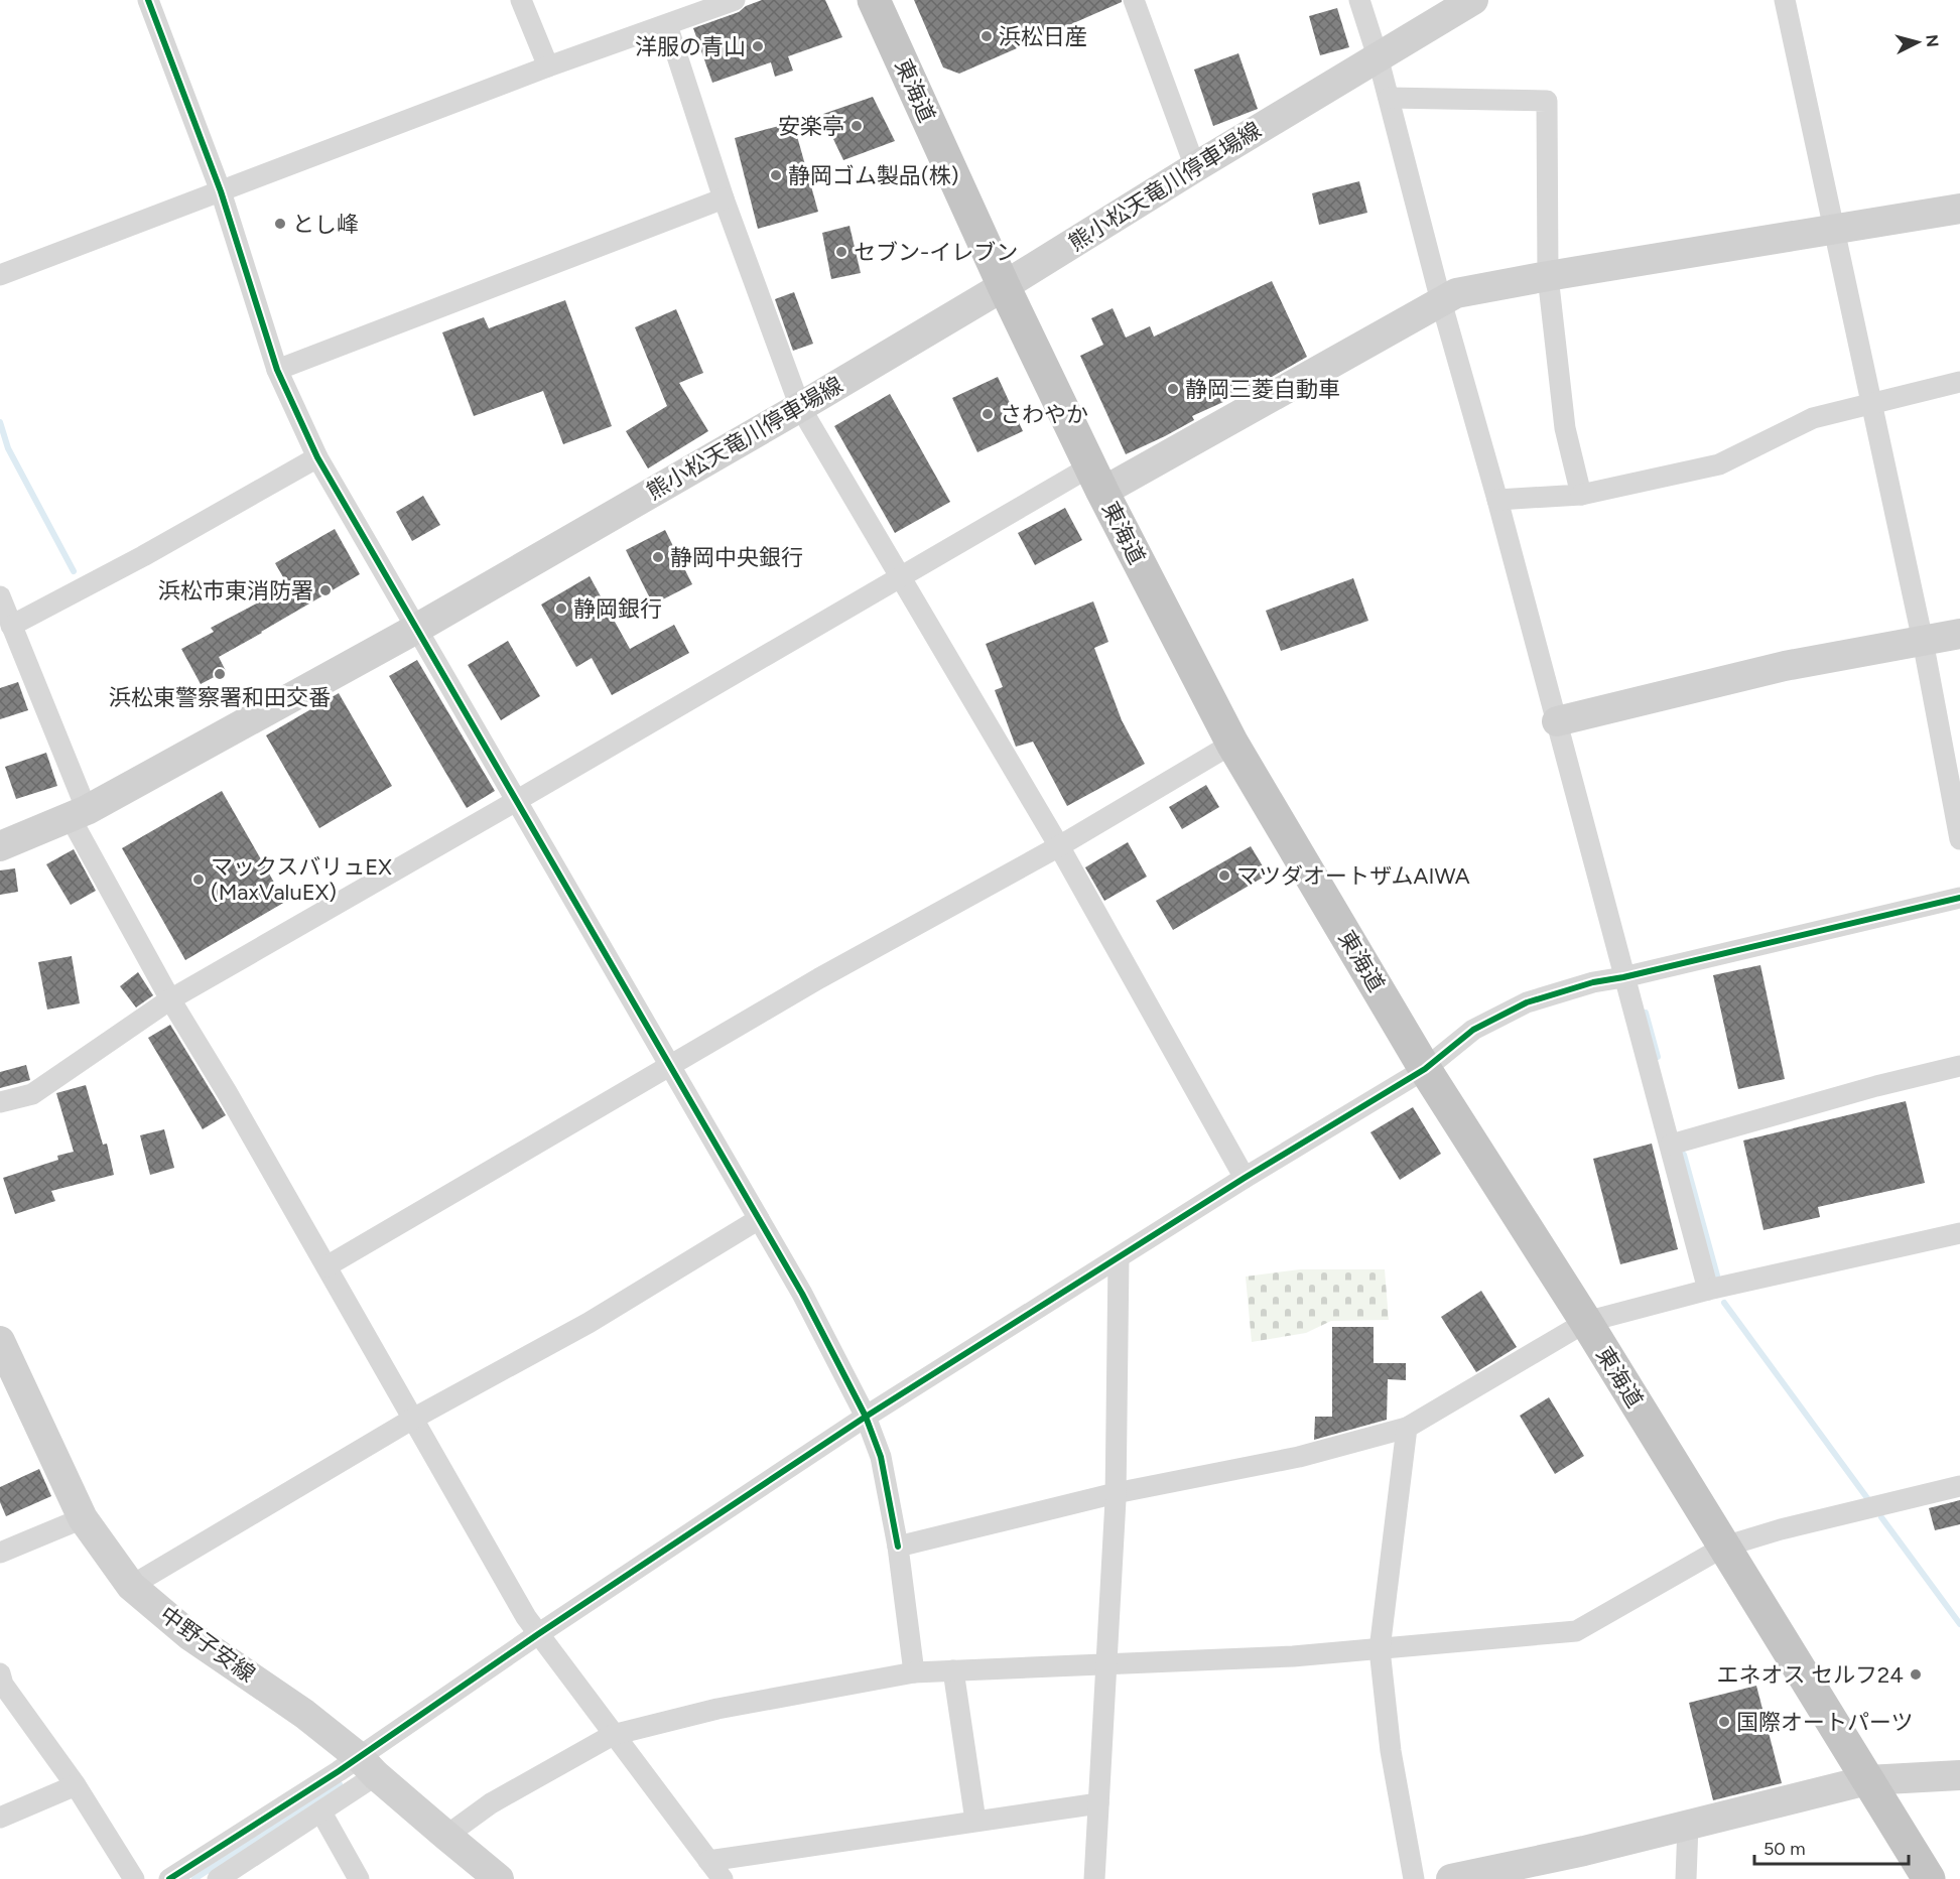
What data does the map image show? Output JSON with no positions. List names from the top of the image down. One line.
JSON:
{"streets":{"highway":["東海道"],"main road":["熊小松天竜川停車場線","中野子安線"]},"crossings":[["東海道","熊小松天竜川停車場線"]],"places":["浜松日産","洋服の青山","安楽亭","静岡ゴム製品(株)","とし峰","セブン-イレブン","静岡三菱自動車","さわやか","静岡中央銀行","浜松市東消防署","静岡銀行","浜松東警察署和田交番","マツダオートザムAIWA","マックスバリュEX (MaxValuEX)","エネオス セルフ24","国際オートパーツ"],"scale_bar":"50 m","north":"right"}
